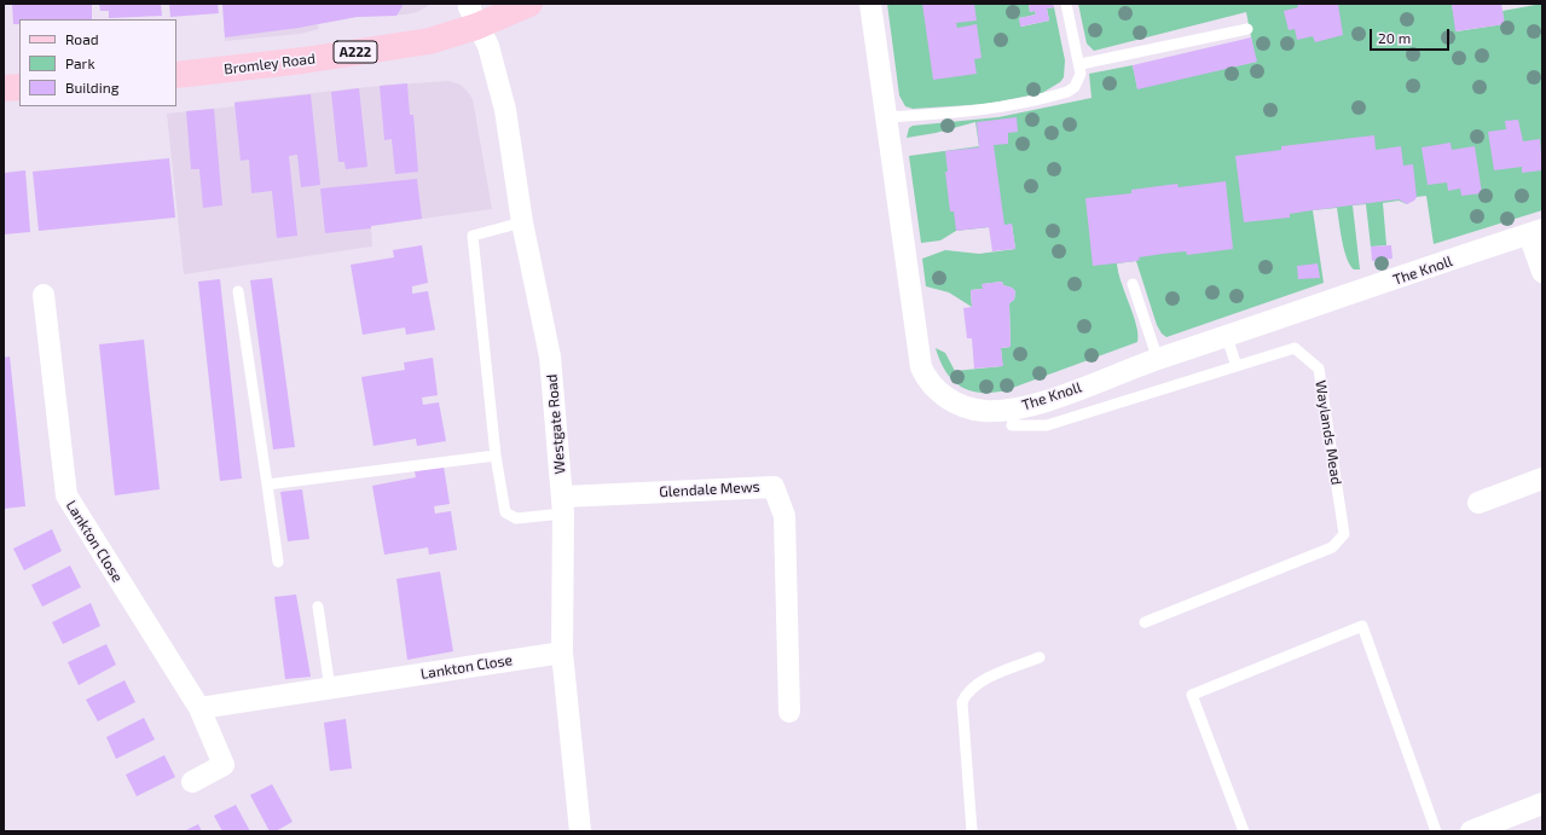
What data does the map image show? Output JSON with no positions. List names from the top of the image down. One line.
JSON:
{"streets":{"main road":["A222","Bromley Road"],"street":["The Knoll","Westgate Road","Glendale Mews","Lankton Close"],"lane":["Waylands Mead"]},"crossings":[["Bromley Road","Westgate Road"],["The Knoll","Waylands Mead"],["Westgate Road","Glendale Mews"],["Westgate Road","Lankton Close"]],"legend":["Road","Park","Building"],"scale_bar":"20 m"}
